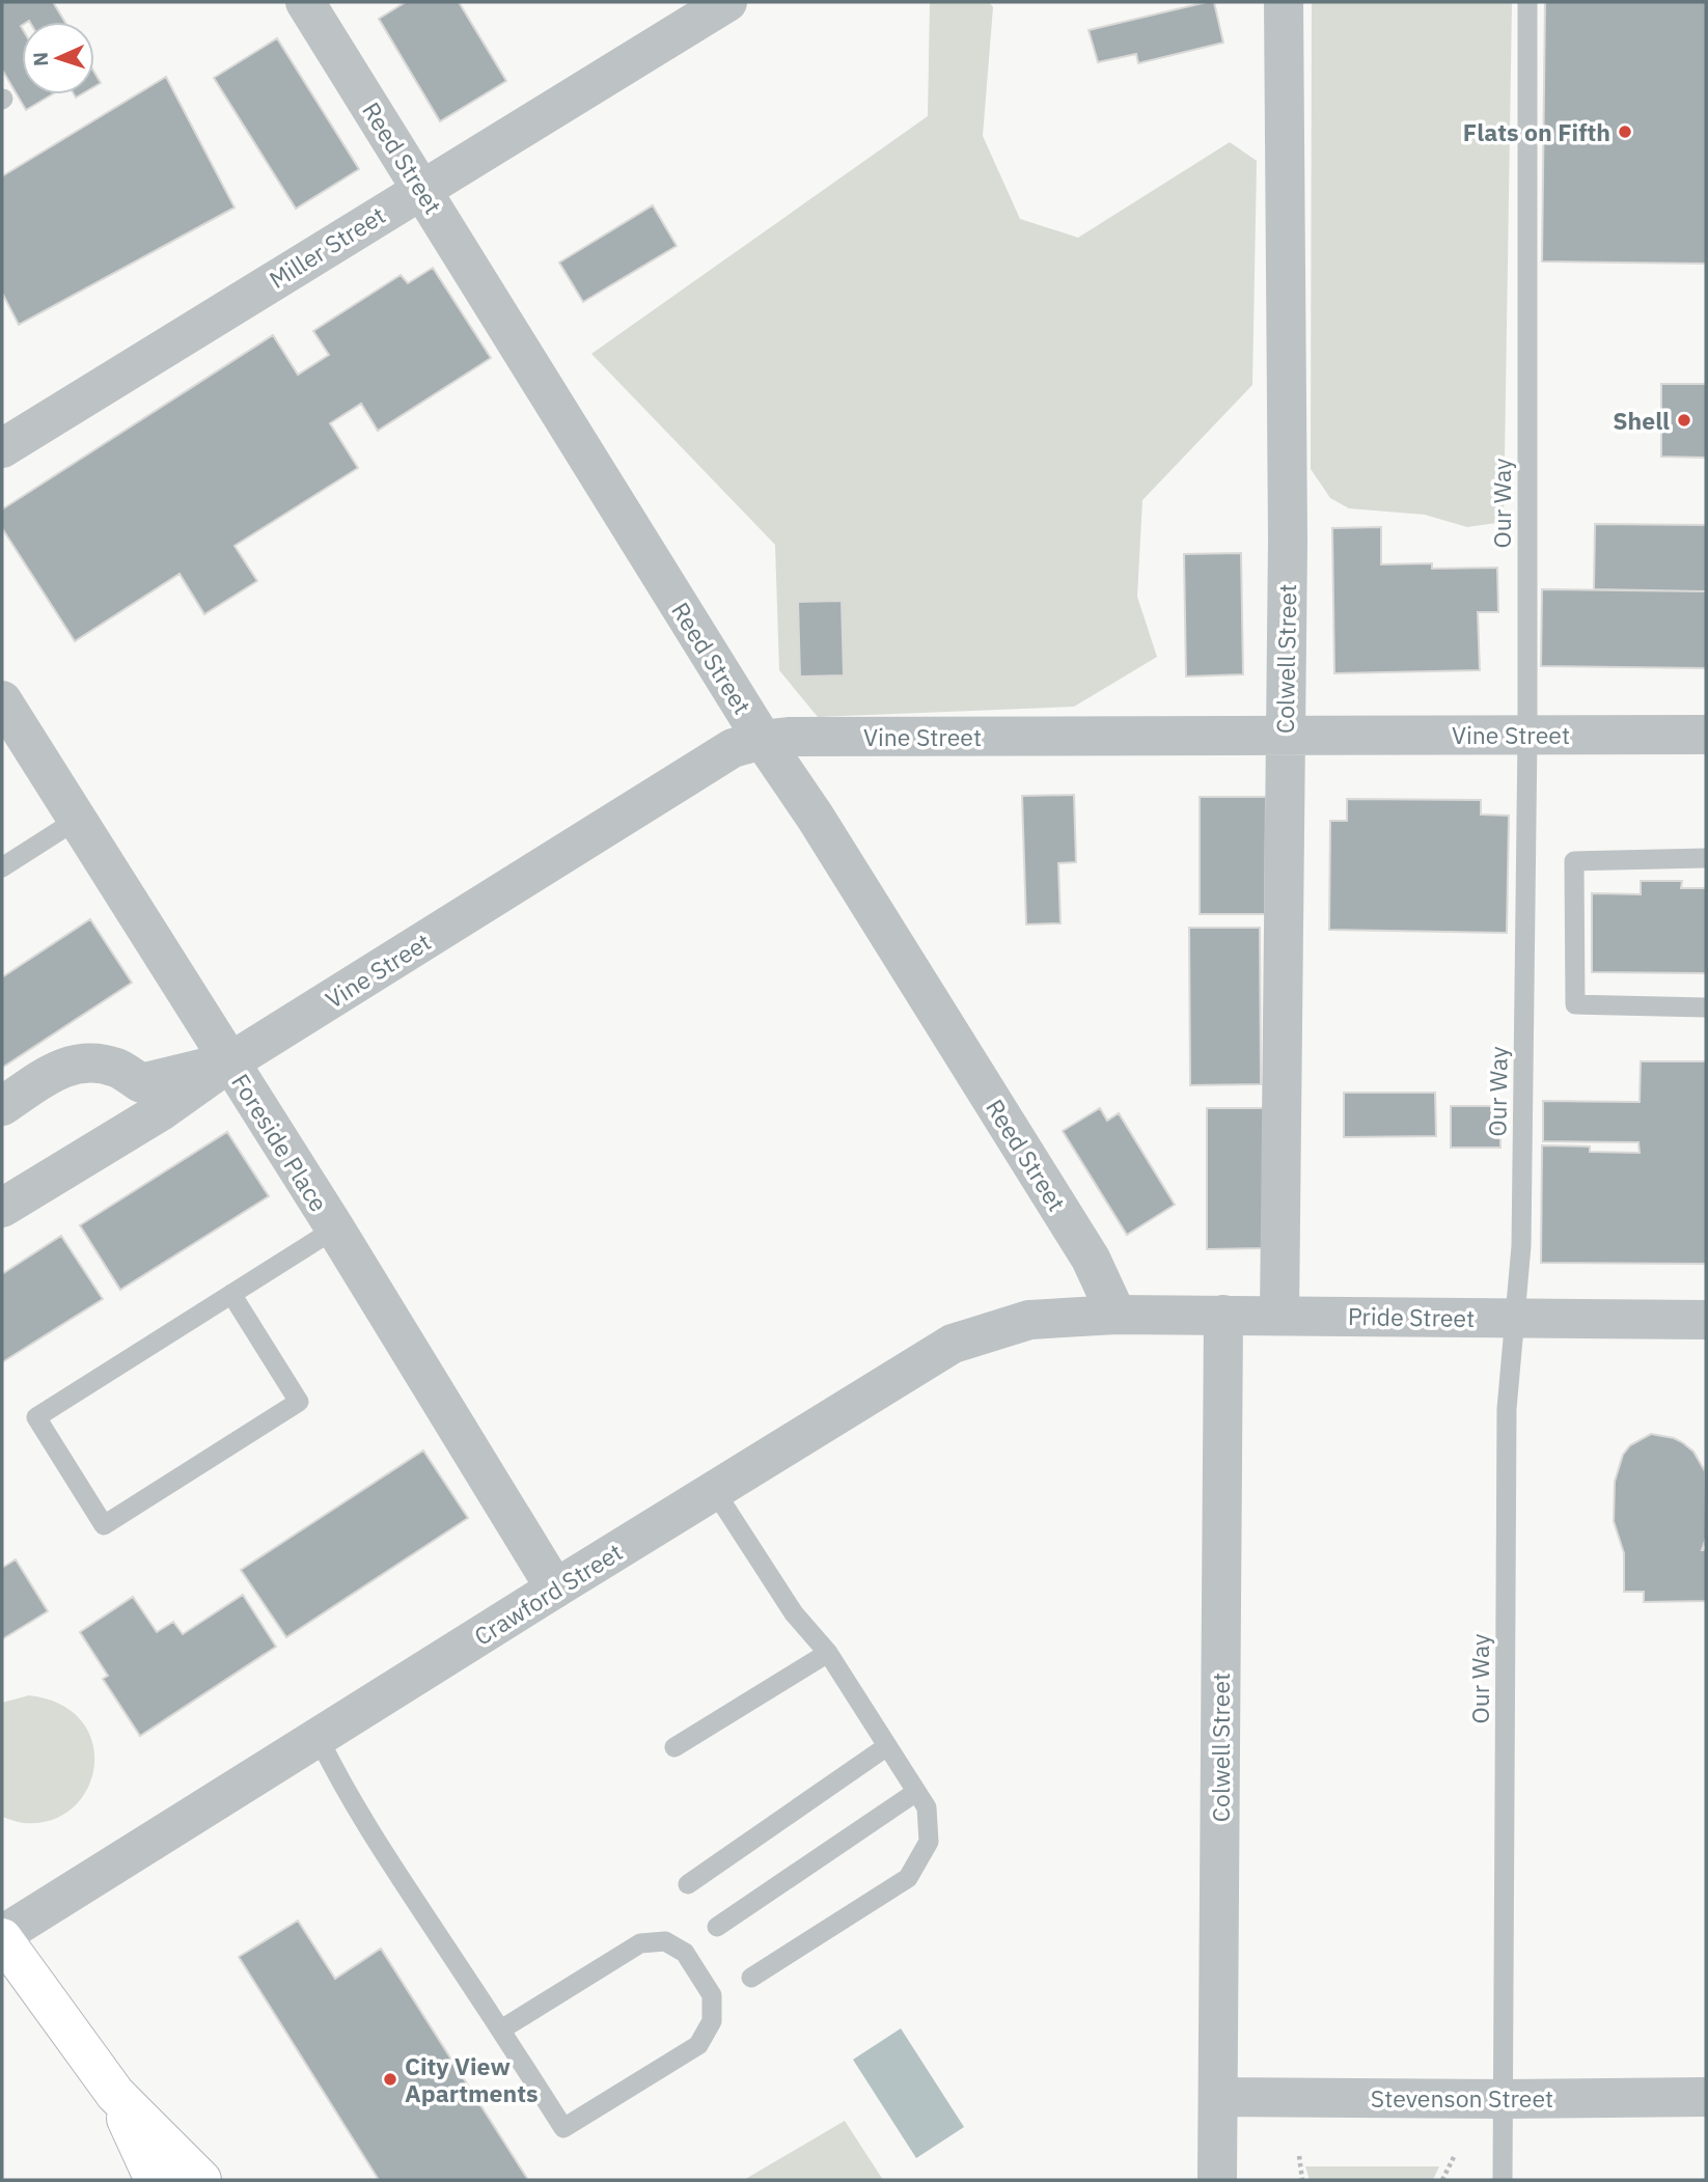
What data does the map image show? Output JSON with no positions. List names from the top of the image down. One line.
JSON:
{"streets":{"street":["Reed Street","Miller Street","Colwell Street","Vine Street","Foreside Place","Pride Street","Crawford Street","Stevenson Street"],"lane":["Our Way"]},"crossings":[["Reed Street","Miller Street"],["Reed Street","Vine Street"],["Reed Street","Pride Street"],["Reed Street","Crawford Street"],["Our Way","Vine Street"],["Our Way","Pride Street"],["Our Way","Stevenson Street"],["Colwell Street","Vine Street"],["Colwell Street","Pride Street"],["Colwell Street","Stevenson Street"],["Vine Street","Foreside Place"],["Foreside Place","Crawford Street"],["Pride Street","Crawford Street"]],"places":["Flats on Fifth","Shell","City View Apartments"],"north":"left"}
